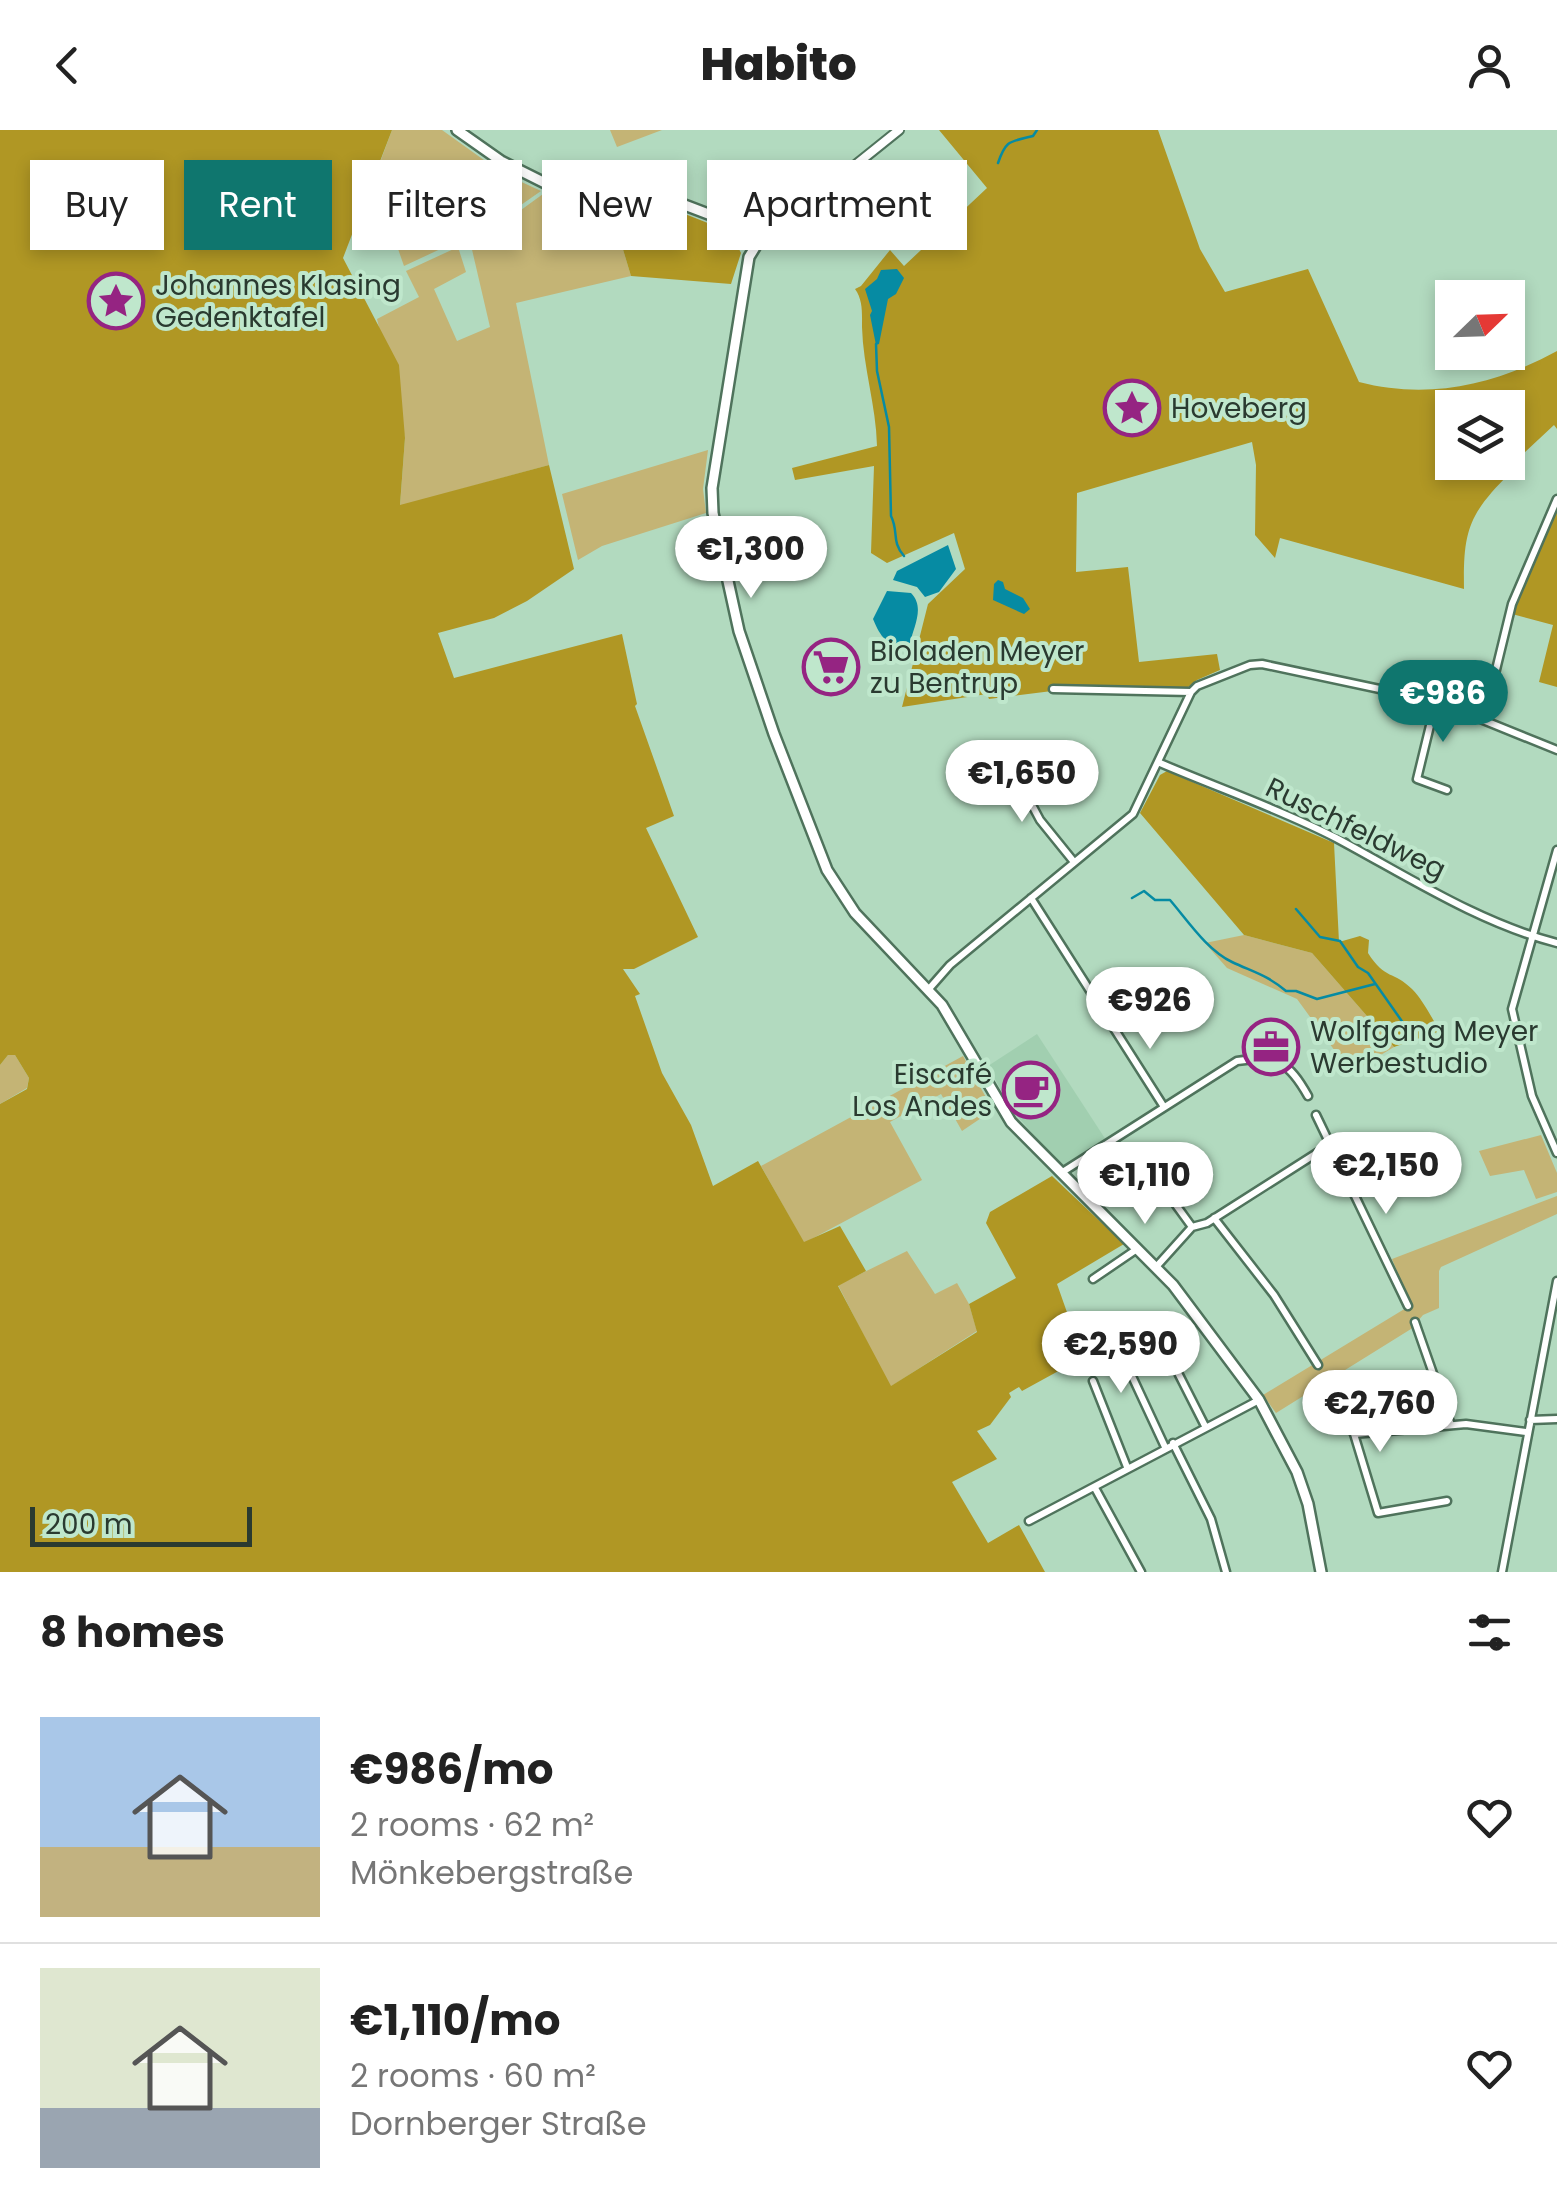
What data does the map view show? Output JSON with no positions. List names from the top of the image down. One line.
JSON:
{"streets":{"street":["Ruschfeldweg"]},"places":{"place":["Johannes Klasing Gedenktafel","Hoveberg"],"supermarket":["Bioladen Meyer zu Bentrup"],"office":["Wolfgang Meyer Werbestudio"],"cafe":["Eiscafé Los Andes"]},"scale_bar":"200 m","north":"top right","page":{"header":"Habito","chip":["Buy","Rent","Filters","New","Apartment"],"price":["€1,300","€986","€1,650","€926","€2,150","€1,110","€2,590","€2,760"],"scale":"200 m","heading":"8 homes","list":[{"name":"€986/mo","note":"2 rooms · 62 m² · Mönkebergstraße"},{"name":"€1,110/mo","note":"2 rooms · 60 m² · Dornberger Straße"}]}}
